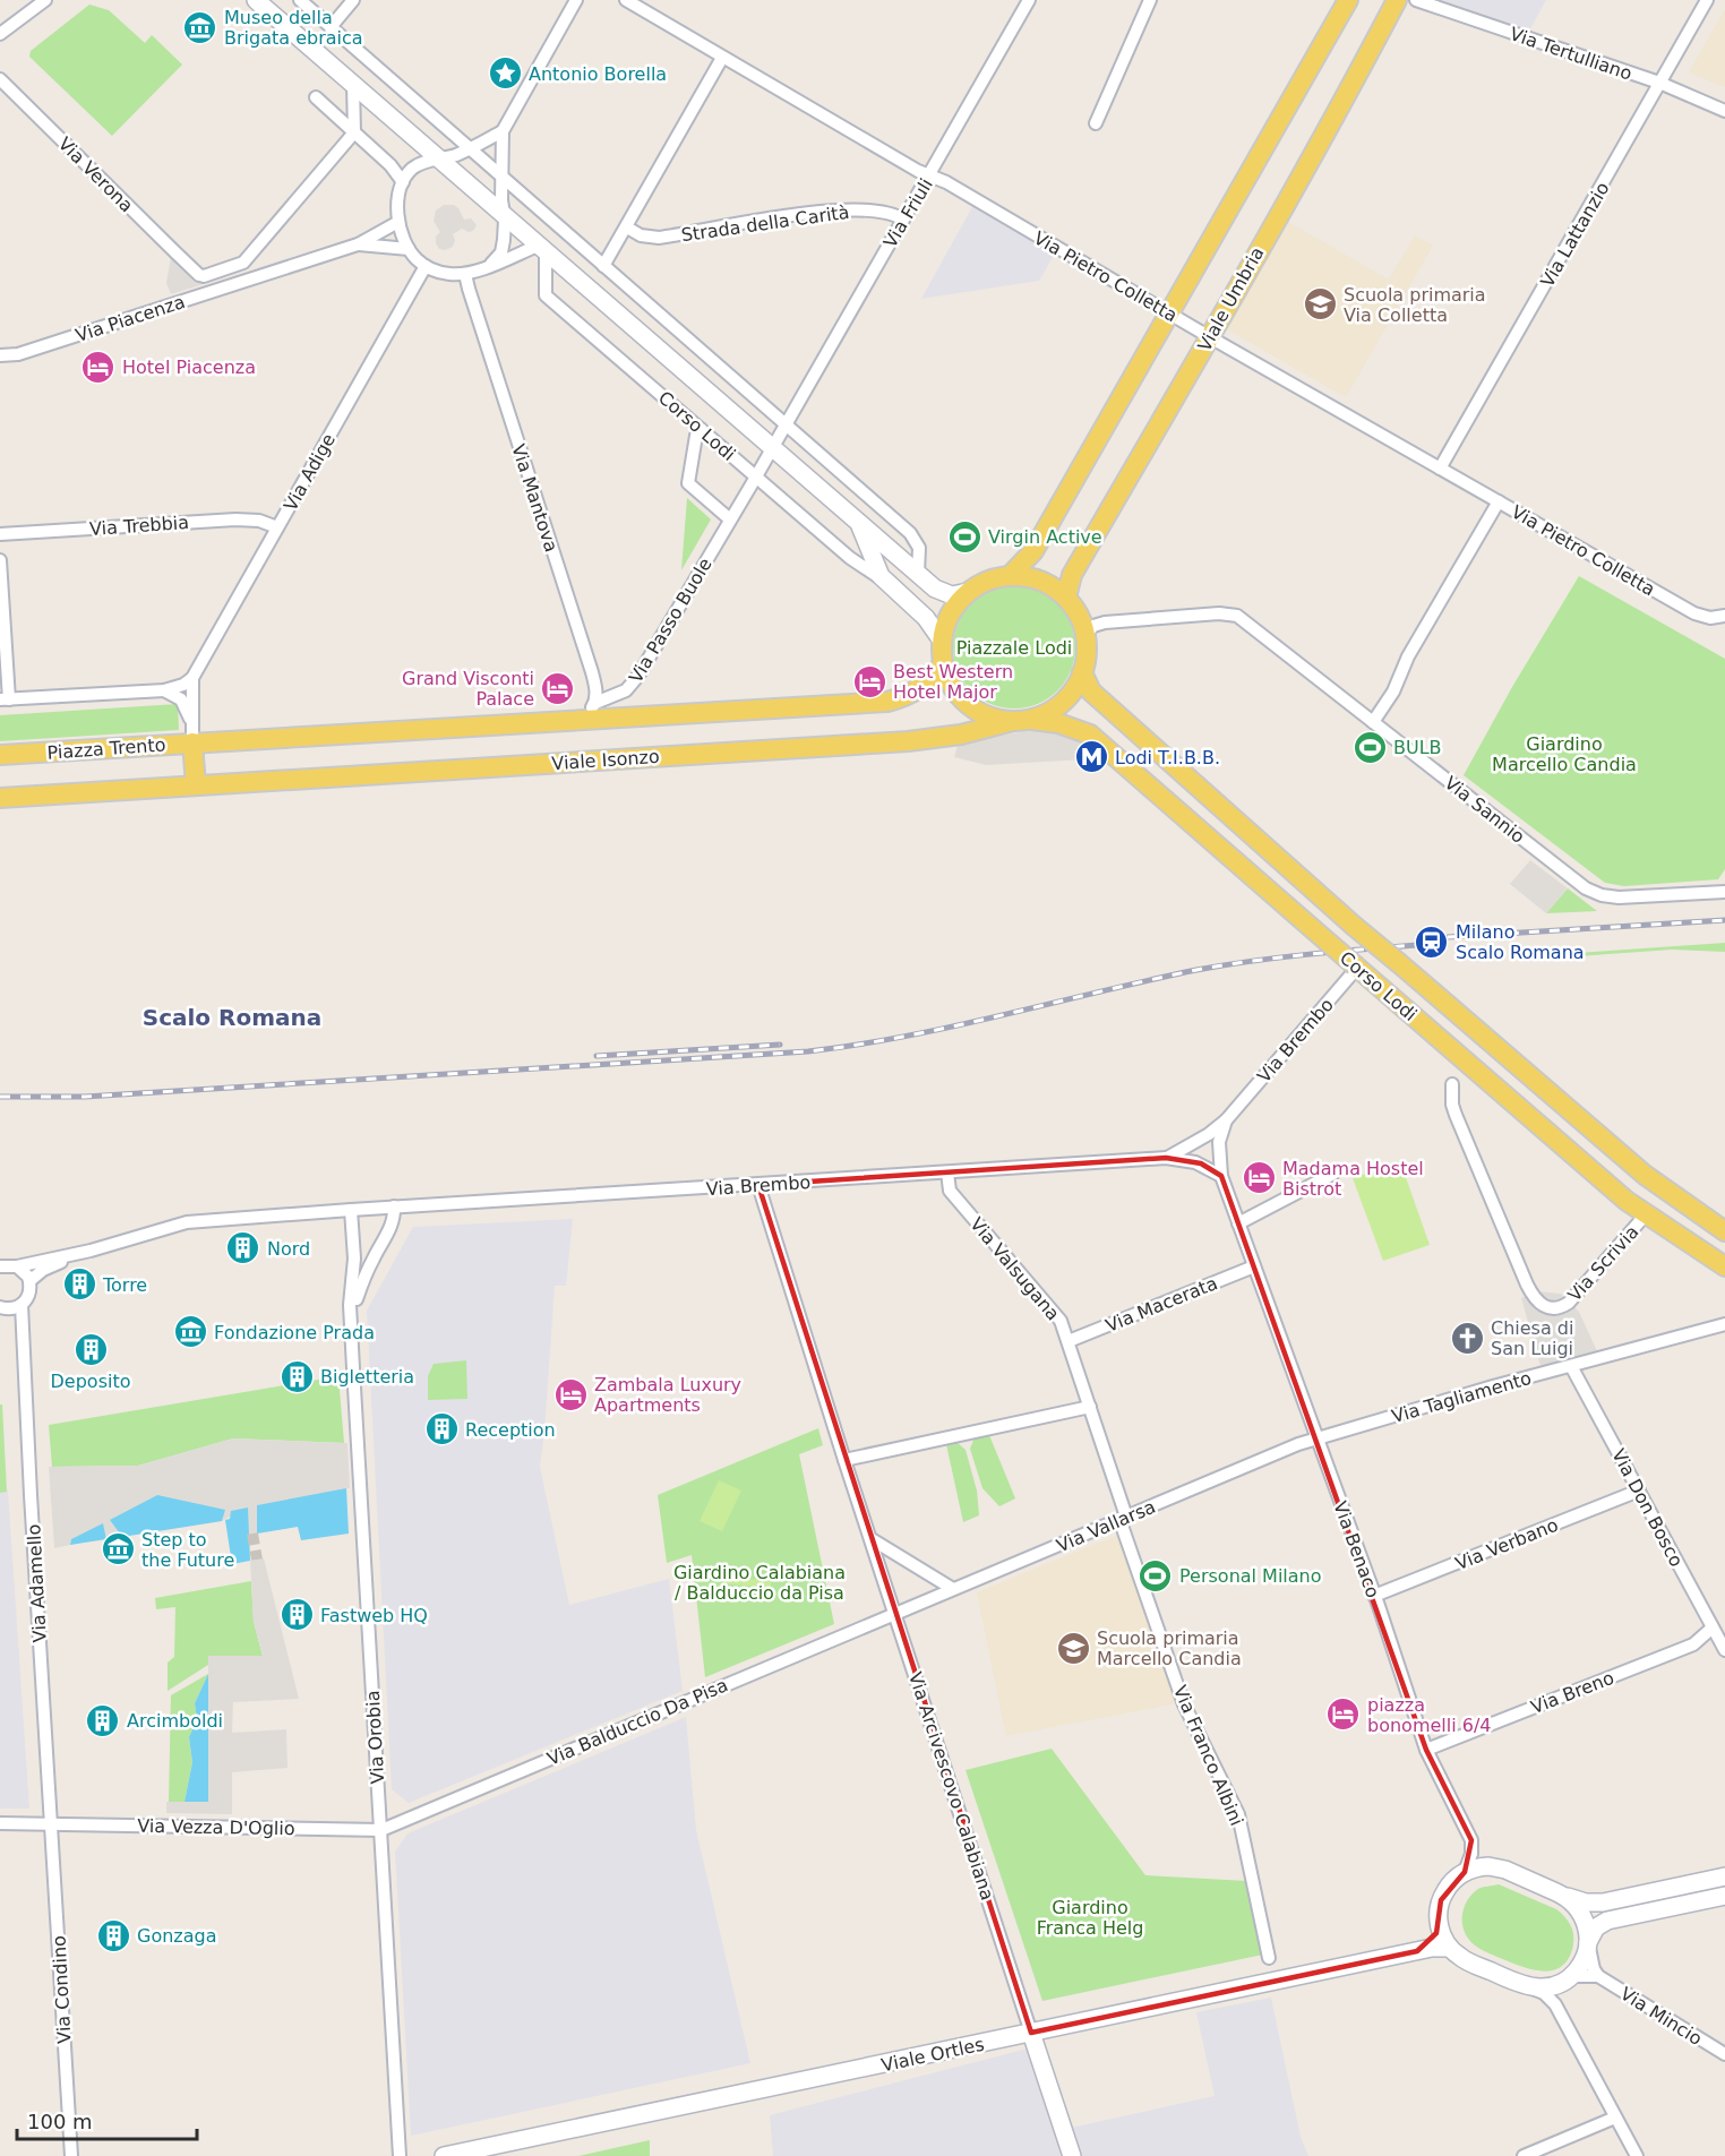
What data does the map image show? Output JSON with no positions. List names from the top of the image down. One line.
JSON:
{"streets":{"main road":["Viale Umbria","Corso Lodi","Piazza Trento","Viale Isonzo"],"street":["Via Tertulliano","Via Verona","Via Friuli","Strada della Carità","Via Lattanzio","Via Pietro Colletta","Via Piacenza","Via Adige","Via Mantova","Via Trebbia","Via Passo Buole","Via Sannio","Via Brembo","Via Scrivia","Via Valsugana","Via Macerata","Via Tagliamento","Via Don Bosco","Via Vallarsa","Via Verbano","Via Benaco","Via Adamello","Via Breno","Via Balduccio Da Pisa","Via Orobia","Via Franco Albini","Via Arcivescovo Calabiana","Via Vezza D'Oglio","Via Condino","Via Mincio","Viale Ortles"]},"crossings":[["Via Tertulliano","Via Lattanzio"],["Via Verona","Via Piacenza"],["Via Friuli","Strada della Carità"],["Via Friuli","Via Pietro Colletta"],["Via Friuli","Via Passo Buole"],["Via Lattanzio","Via Pietro Colletta"],["Via Pietro Colletta","Viale Umbria"],["Viale Umbria","Corso Lodi"],["Viale Umbria","Viale Isonzo"],["Viale Umbria","Via Sannio"],["Via Piacenza","Corso Lodi"],["Via Piacenza","Via Adige"],["Via Piacenza","Via Mantova"],["Corso Lodi","Via Adige"],["Corso Lodi","Via Mantova"],["Corso Lodi","Via Passo Buole"],["Corso Lodi","Viale Isonzo"],["Corso Lodi","Via Sannio"],["Corso Lodi","Via Brembo"],["Corso Lodi","Via Scrivia"],["Via Adige","Via Mantova"],["Via Adige","Via Trebbia"],["Via Adige","Piazza Trento"],["Via Mantova","Via Passo Buole"],["Viale Isonzo","Via Sannio"],["Via Brembo","Via Valsugana"],["Via Brembo","Via Benaco"],["Via Brembo","Via Orobia"],["Via Brembo","Via Arcivescovo Calabiana"],["Via Valsugana","Via Macerata"],["Via Valsugana","Via Vallarsa"],["Via Valsugana","Via Franco Albini"],["Via Macerata","Via Benaco"],["Via Tagliamento","Via Don Bosco"],["Via Tagliamento","Via Vallarsa"],["Via Tagliamento","Via Benaco"],["Via Don Bosco","Via Verbano"],["Via Don Bosco","Via Breno"],["Via Vallarsa","Via Benaco"],["Via Vallarsa","Via Balduccio Da Pisa"],["Via Vallarsa","Via Franco Albini"],["Via Vallarsa","Via Arcivescovo Calabiana"],["Via Verbano","Via Benaco"],["Via Benaco","Via Breno"],["Via Benaco","Viale Ortles"],["Via Adamello","Via Vezza D'Oglio"],["Via Adamello","Via Condino"],["Via Balduccio Da Pisa","Via Orobia"],["Via Balduccio Da Pisa","Via Arcivescovo Calabiana"],["Via Balduccio Da Pisa","Via Vezza D'Oglio"],["Via Orobia","Via Vezza D'Oglio"],["Via Arcivescovo Calabiana","Viale Ortles"],["Via Vezza D'Oglio","Via Condino"]],"districts":["Scalo Romana"],"parks":["Piazzale Lodi","Giardino Marcello Candia","Giardino Calabiana / Balduccio da Pisa","Giardino Franca Helg"],"places":{"museum":["Museo della Brigata ebraica","Fondazione Prada","Step to the Future"],"place":["Antonio Borella"],"school or university":["Scuola primaria Via Colletta","Scuola primaria Marcello Candia"],"hotel":["Hotel Piacenza","Best Western Hotel Major","Grand Visconti Palace","Madama Hostel Bistrot","Zambala Luxury Apartments","piazza bonomelli 6/4"],"sports":["Virgin Active","BULB","Personal Milano"],"metro station":["Lodi T.I.B.B."],"station":["Milano Scalo Romana"],"building":["Nord","Torre","Deposito","Bigletteria","Reception","Fastweb HQ","Arcimboldi","Gonzaga"],"church":["Chiesa di San Luigi"]},"scale_bar":"100 m"}
